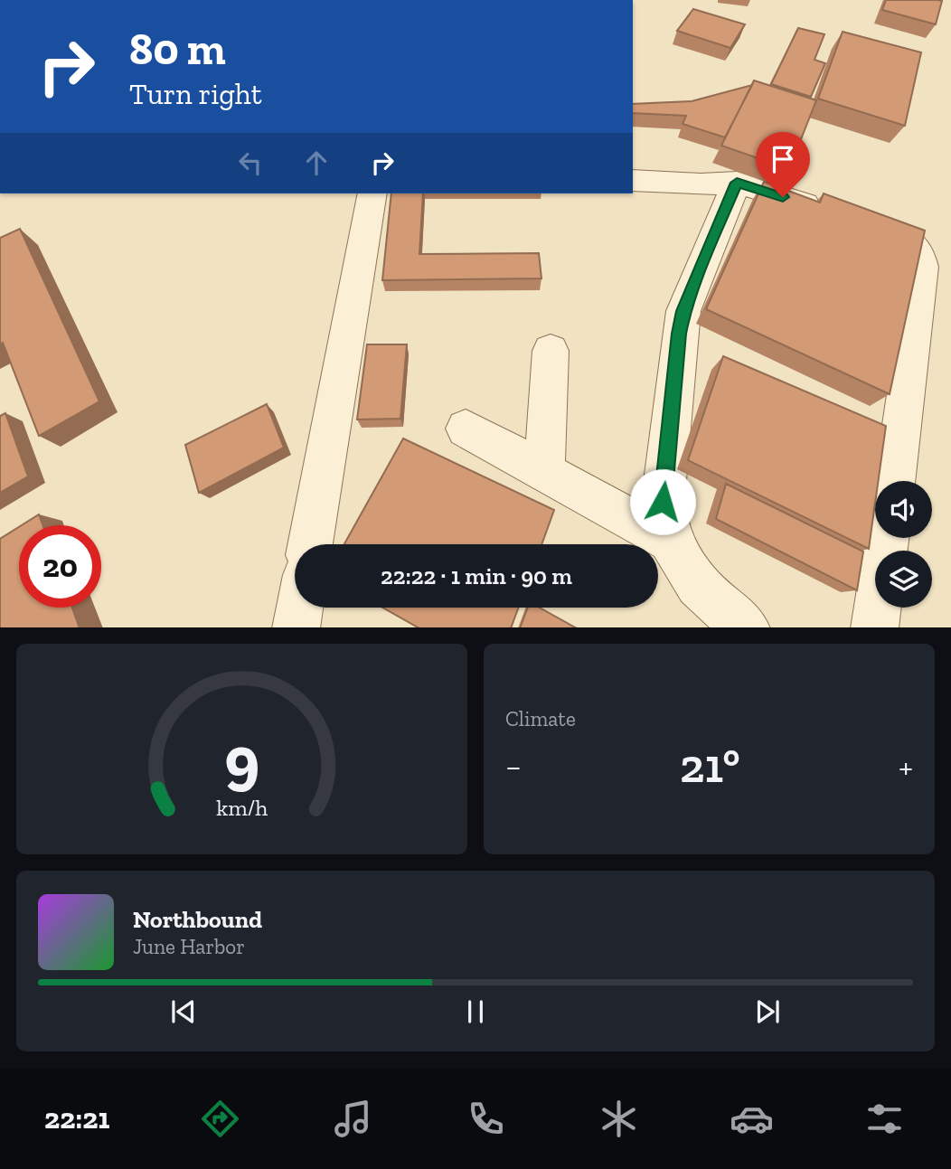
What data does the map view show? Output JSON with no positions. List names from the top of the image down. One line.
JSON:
{"page":{"turn":["80 m","Turn right"],"limit":"20","trip":"22:22 · 1 min · 90 m","tile":"Climate","heat":["−","21°","+"],"song":["Northbound","June Harbor"],"tabs":"22:21","gauge":["9","km/h"]}}
